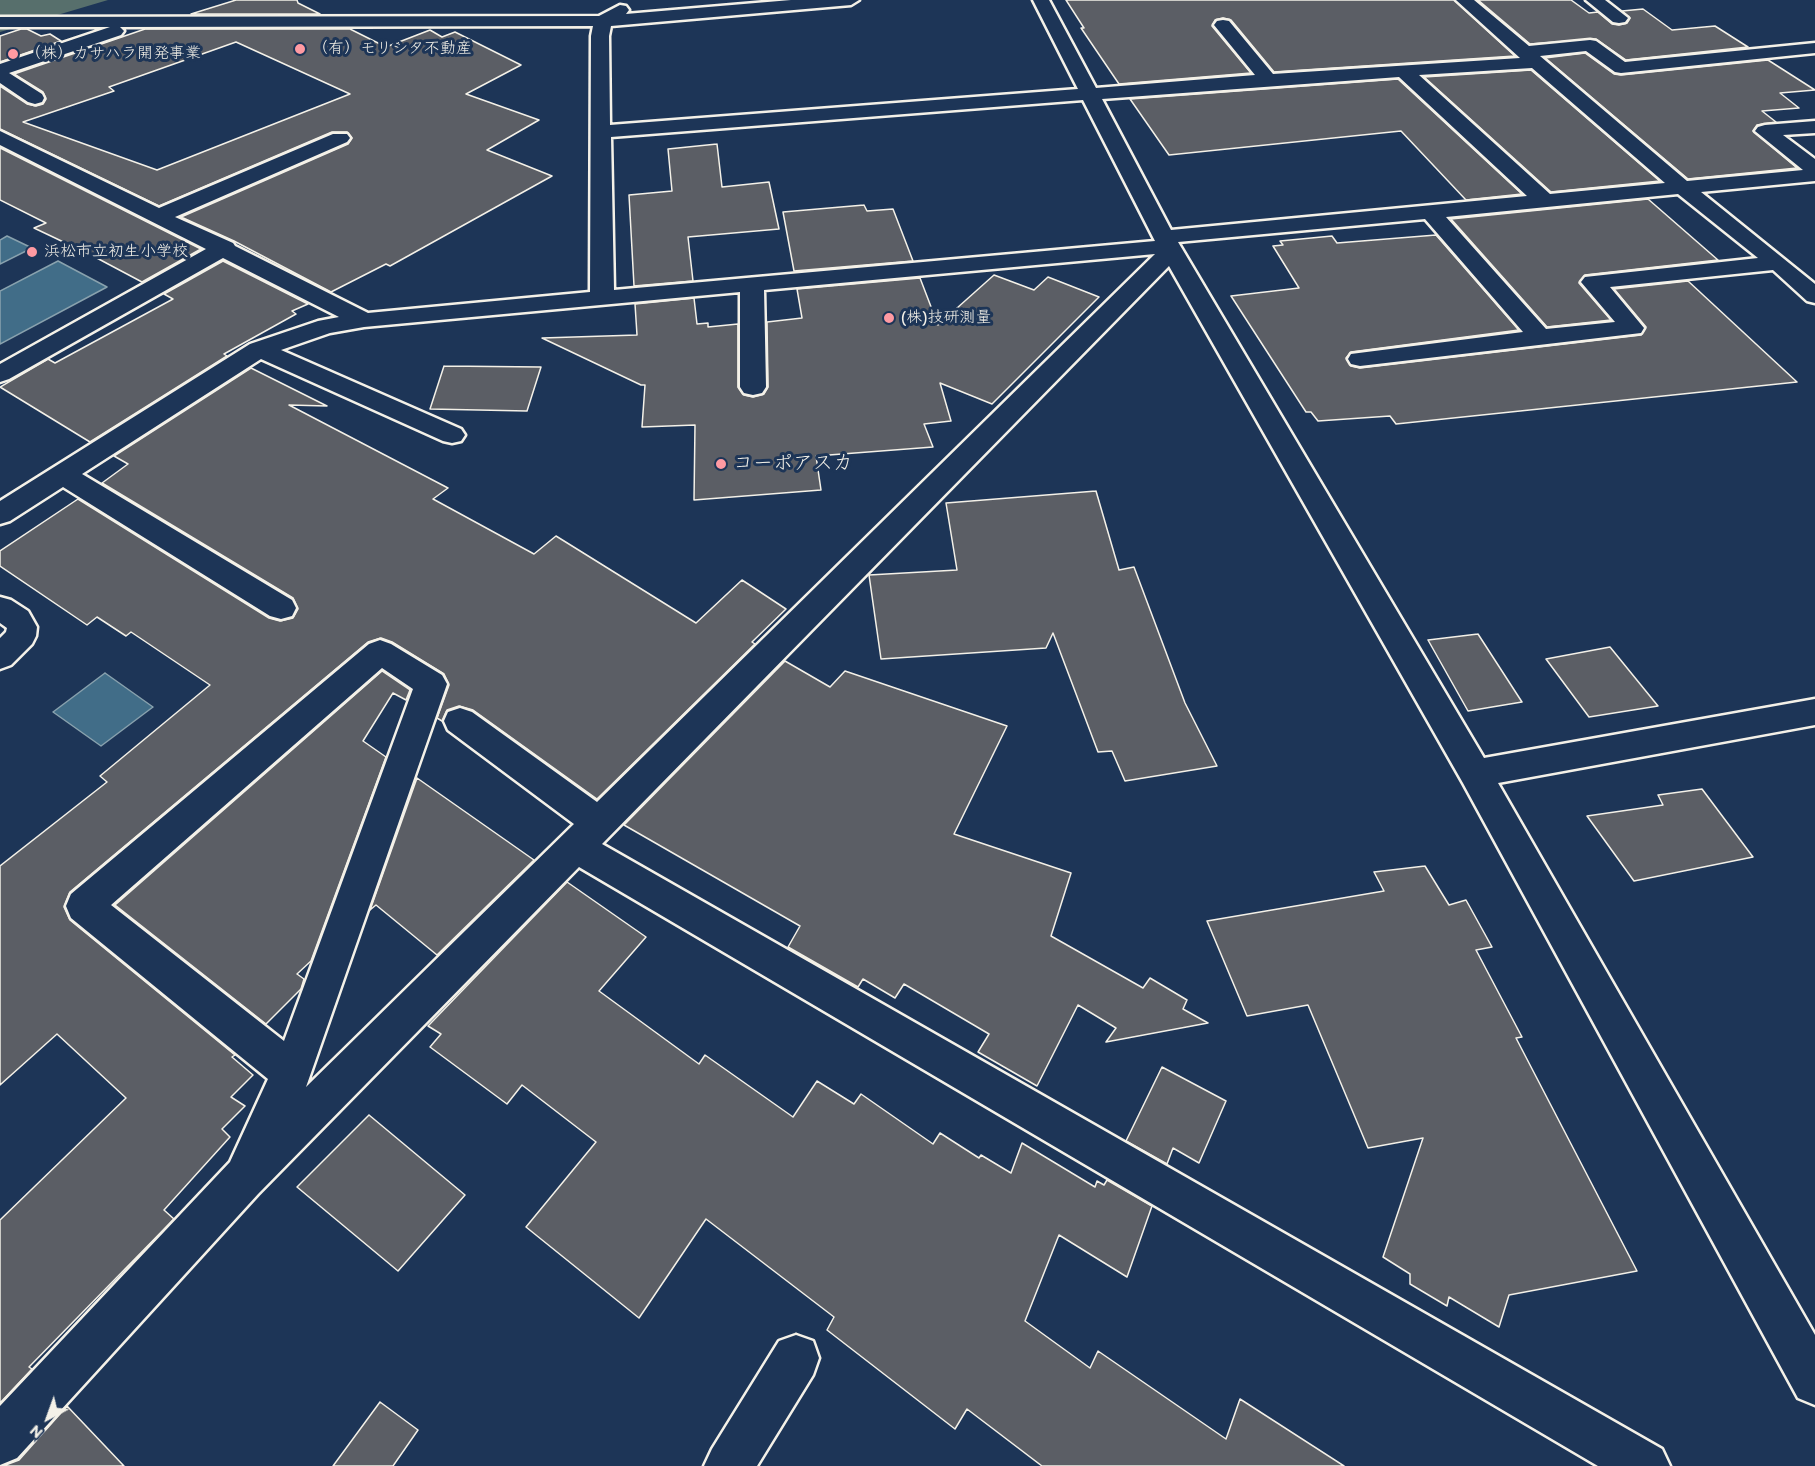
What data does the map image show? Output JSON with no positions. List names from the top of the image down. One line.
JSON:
{"places":["（有）モリシタ不動産","（株）カサハラ開発事業","浜松市立初生小学校","(株)技研測量","コーポアスカ"],"north":"bottom left"}
